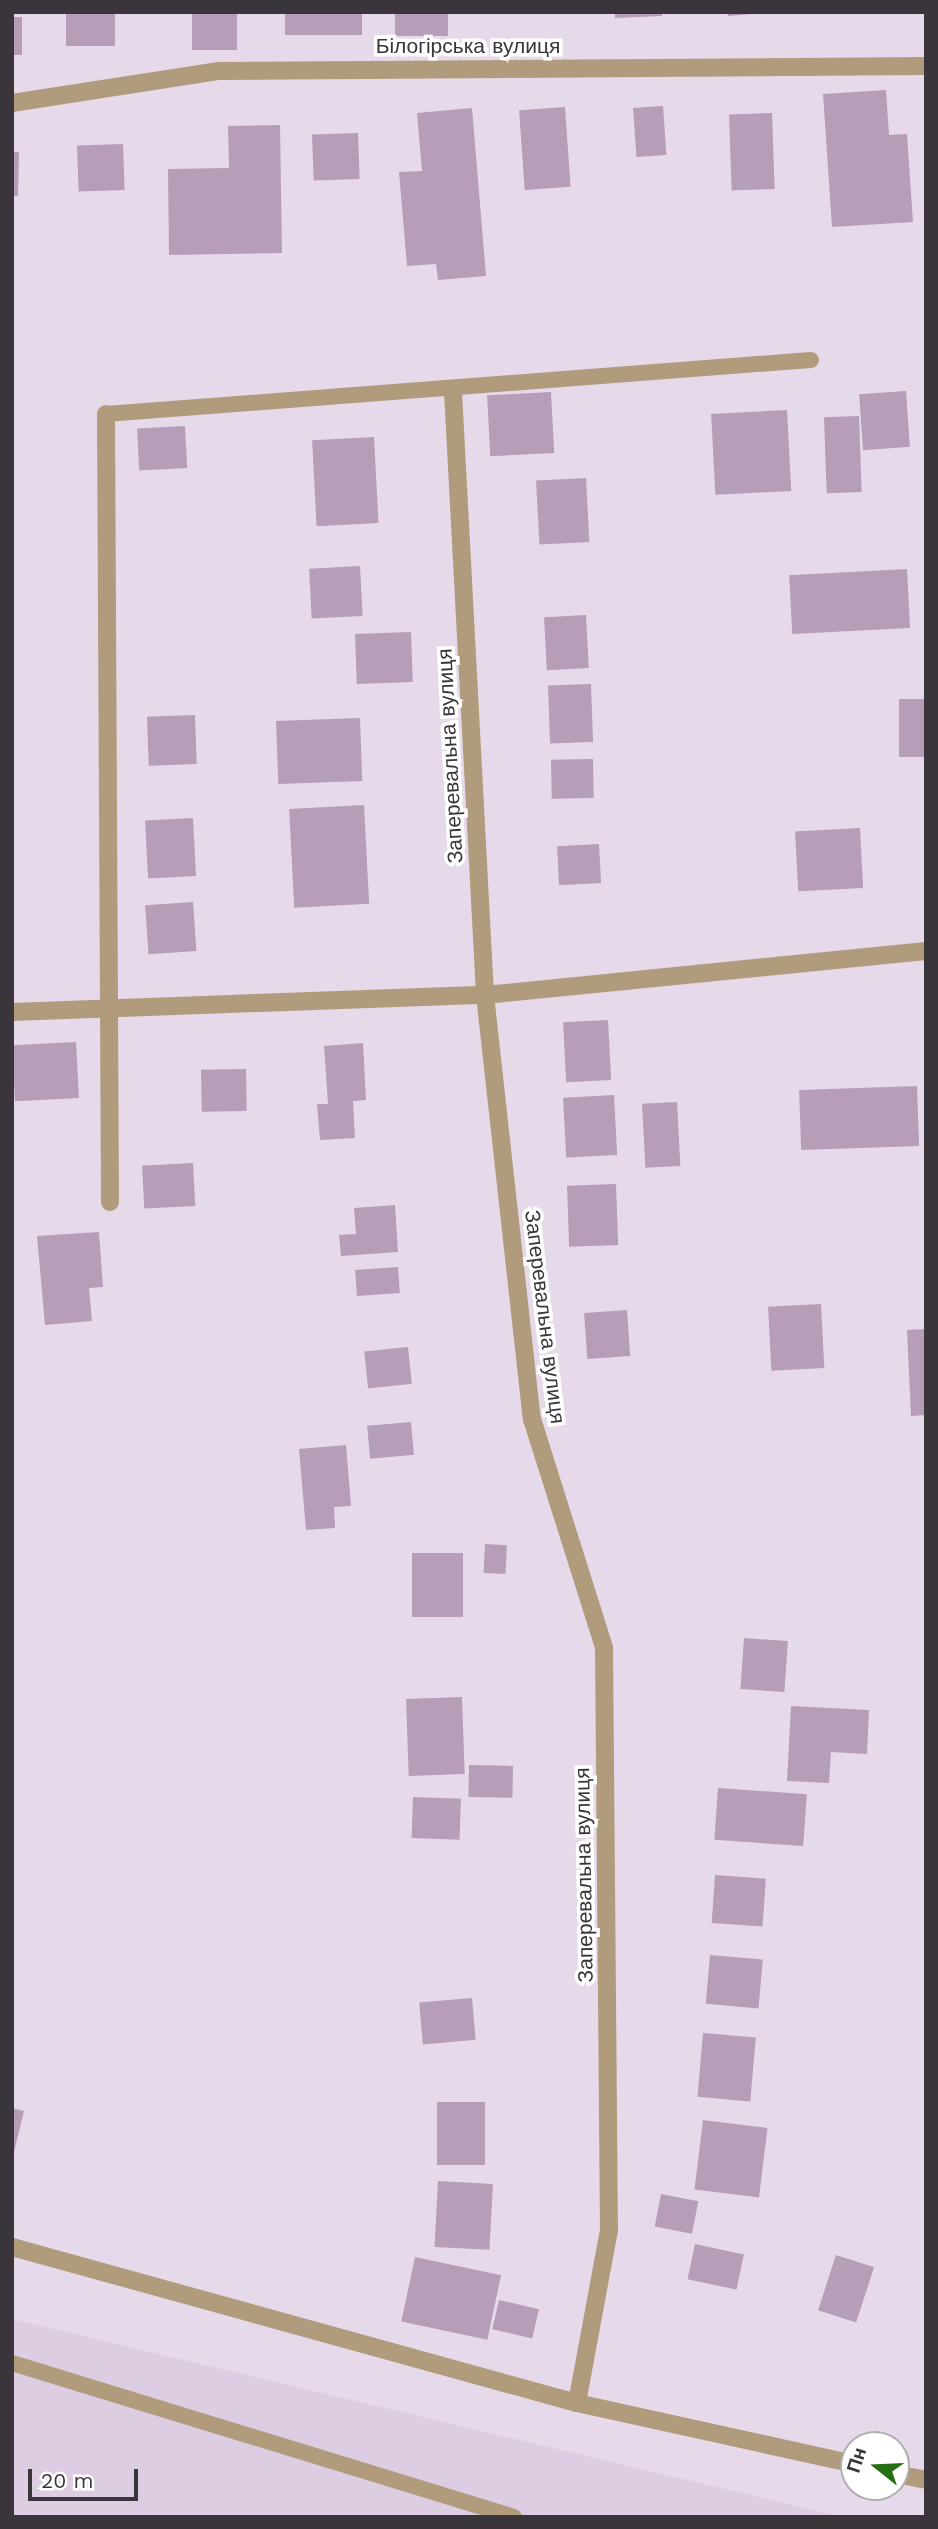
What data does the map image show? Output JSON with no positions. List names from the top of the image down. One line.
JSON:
{"streets":{"street":["Білогірська вулиця","Заперевальна вулиця"]},"scale_bar":"20 m","north":"left"}
